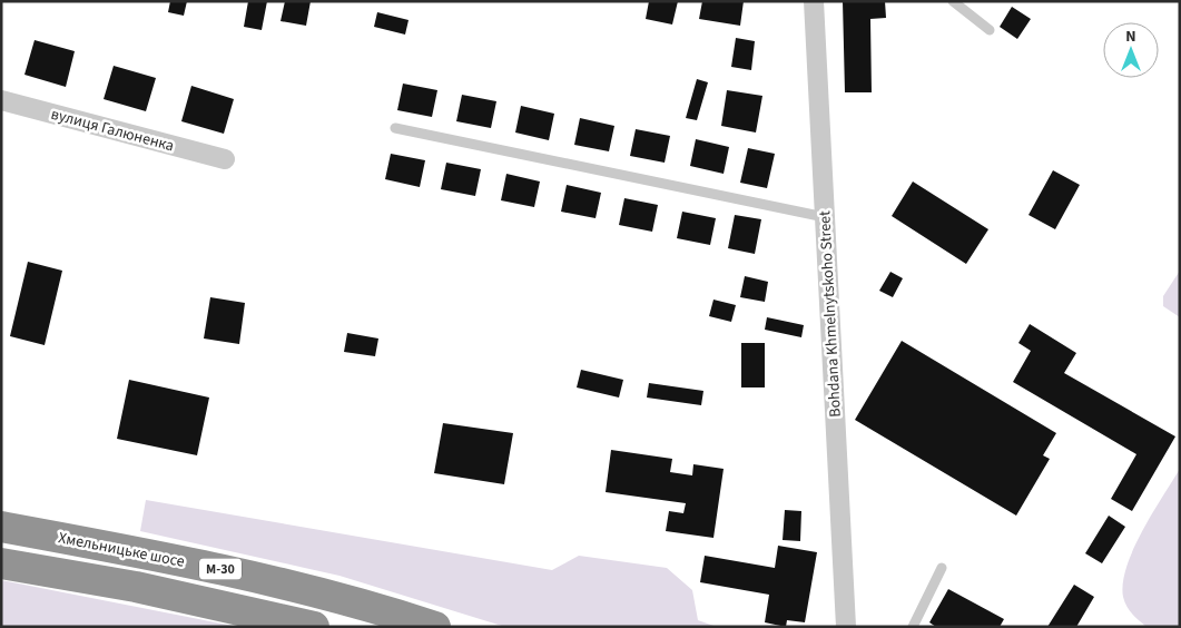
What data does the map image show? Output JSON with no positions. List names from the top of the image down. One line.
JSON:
{"streets":{"highway":["Хмельницьке шосе","М-30"],"street":["вулиця Галюненка","Bohdana Khmelnytskoho Street"]},"north":"top"}
